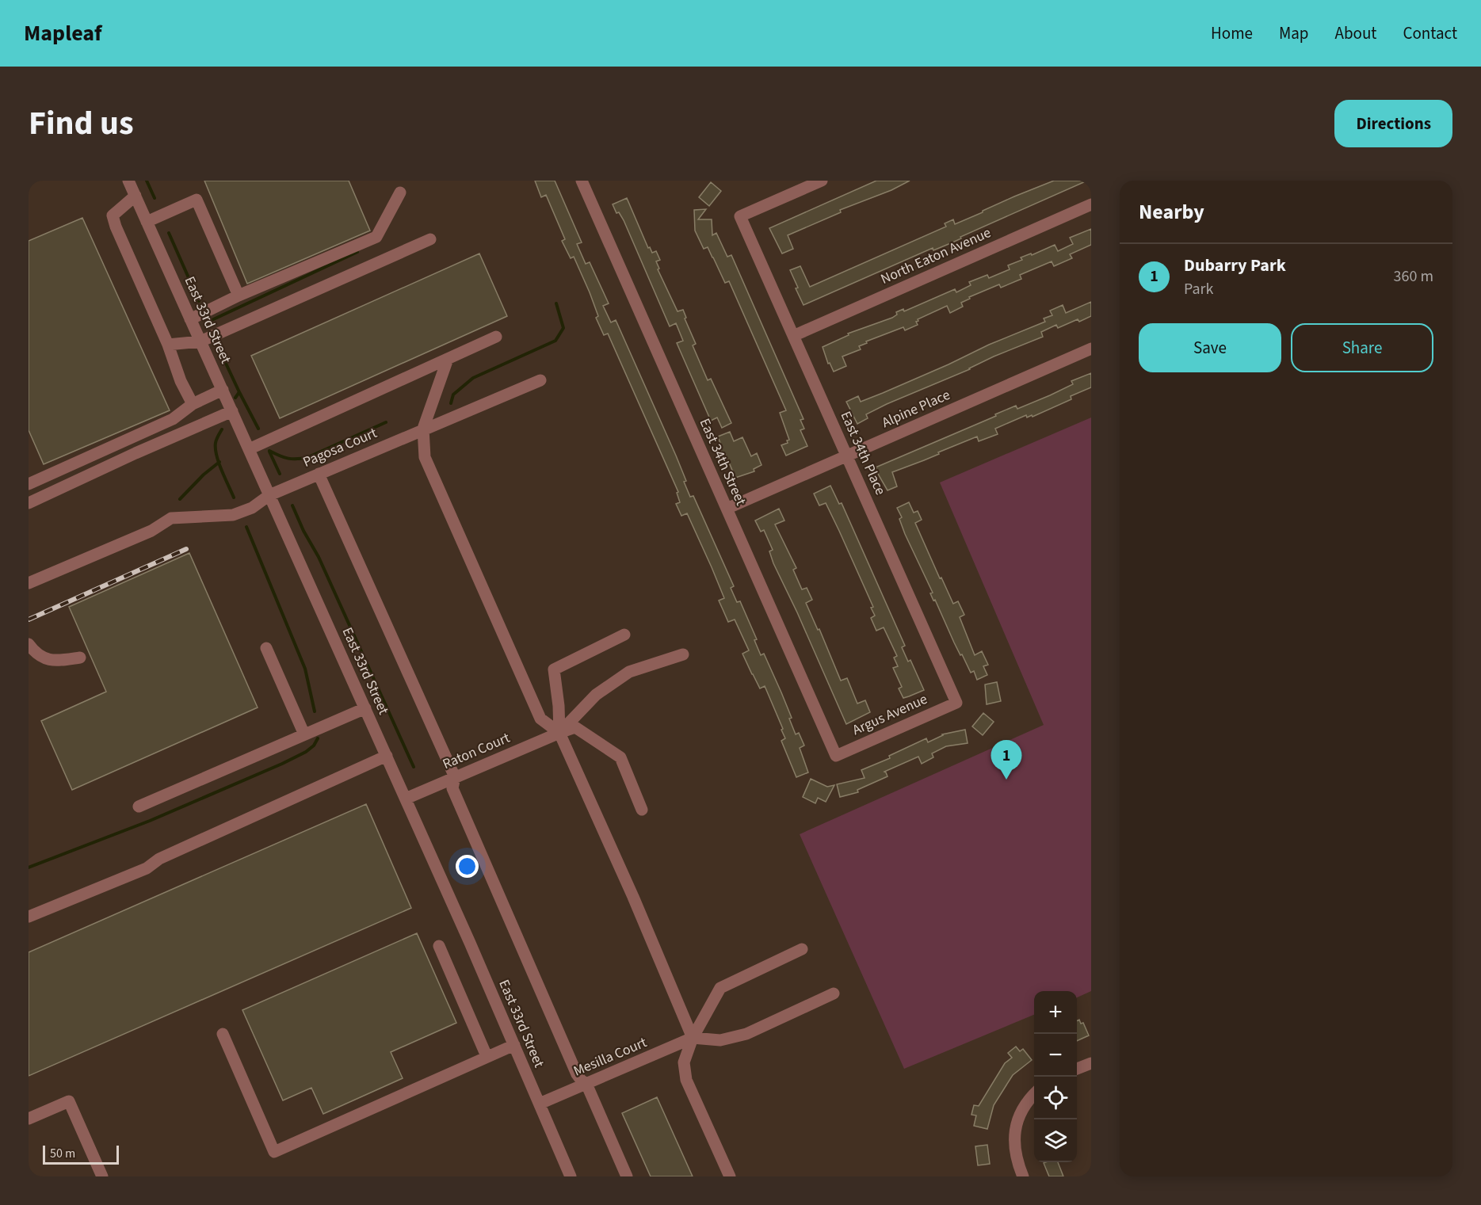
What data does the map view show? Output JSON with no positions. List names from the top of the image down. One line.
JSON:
{"streets":{"street":["North Eaton Avenue","East 33rd Street","Alpine Place","Pagosa Court","East 34th Place","East 34th Street","Argus Avenue","Raton Court","Mesilla Court"]},"crossings":[["North Eaton Avenue","East 34th Place"],["East 33rd Street","Pagosa Court"],["East 33rd Street","Raton Court"],["East 33rd Street","Mesilla Court"],["Alpine Place","East 34th Place"],["Alpine Place","East 34th Street"],["East 34th Place","Argus Avenue"],["East 34th Street","Argus Avenue"]],"scale_bar":"50 m","page":{"header":"Mapleaf","nav":["Home","Map","About","Contact"],"title":"Find us","buttons":["Directions",["Save","Share"]],"heading":"Nearby","list":[{"mark":"1","name":"Dubarry Park","note":"Park","value":"360 m"}],"pins":"1","map_buttons":["+","−"],"scale":"50 m"}}
